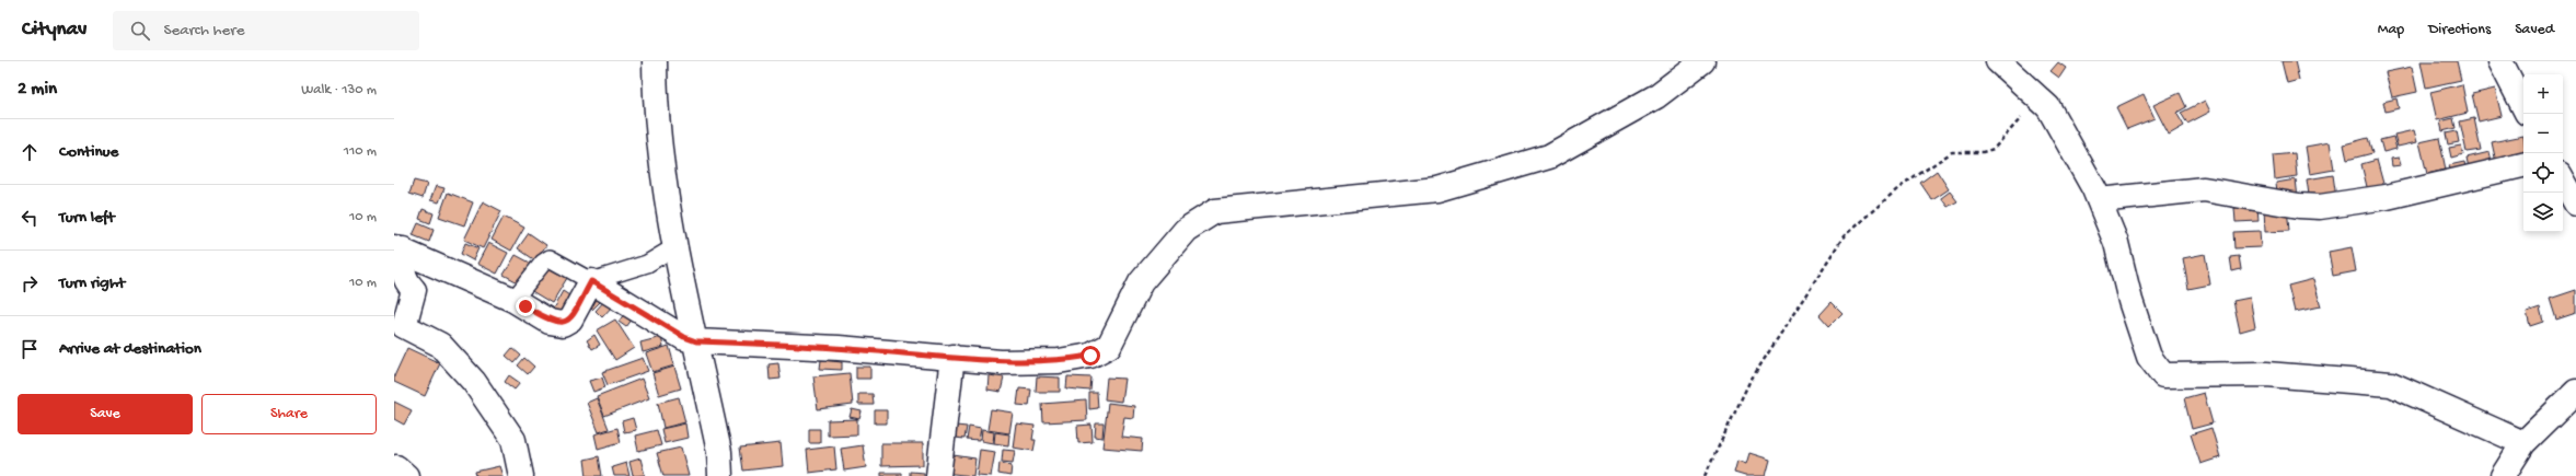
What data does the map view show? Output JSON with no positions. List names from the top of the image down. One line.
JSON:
{"page":{"header":"Citynav","search":"Search here","nav":["Map","Directions","Saved"],"heading":["2 min","Walk · 130 m"],"map_buttons":["+","−"],"list":[["Continue","110 m"],["Turn left","10 m"],["Turn right","10 m"],"Arrive at destination"],"buttons":["Save","Share"]}}
